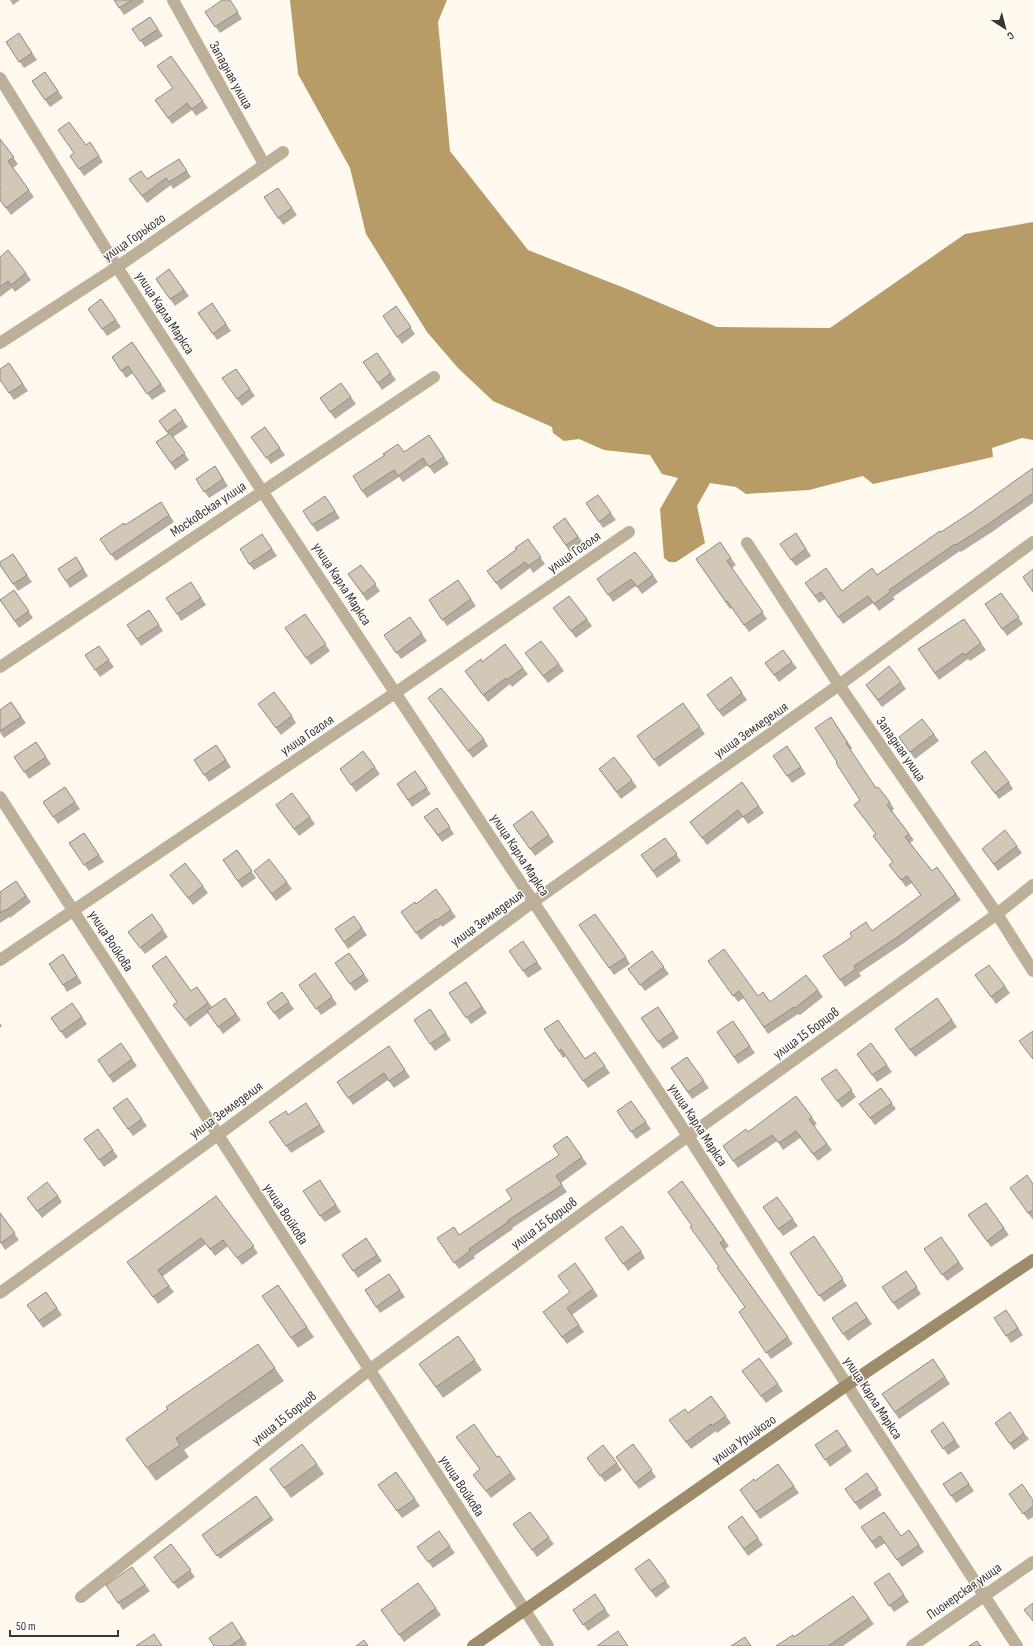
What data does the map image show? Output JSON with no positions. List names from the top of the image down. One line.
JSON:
{"streets":{"street":["Западная улица","улица Горького","улица Карла Маркса","Московская улица","улица Гоголя","улица Земледелия","улица Войкова","улица 15 Борцов","улица Урицкого","Пионерская улица"]},"crossings":[["Западная улица","улица Горького"],["Западная улица","улица Земледелия"],["Западная улица","улица 15 Борцов"],["улица Горького","улица Карла Маркса"],["улица Карла Маркса","Московская улица"],["улица Карла Маркса","улица Гоголя"],["улица Карла Маркса","улица Земледелия"],["улица Карла Маркса","улица 15 Борцов"],["улица Карла Маркса","улица Урицкого"],["улица Карла Маркса","Пионерская улица"],["улица Гоголя","улица Войкова"],["улица Земледелия","улица Войкова"],["улица Войкова","улица 15 Борцов"],["улица Войкова","улица Урицкого"]],"scale_bar":"50 m","north":"bottom right"}
